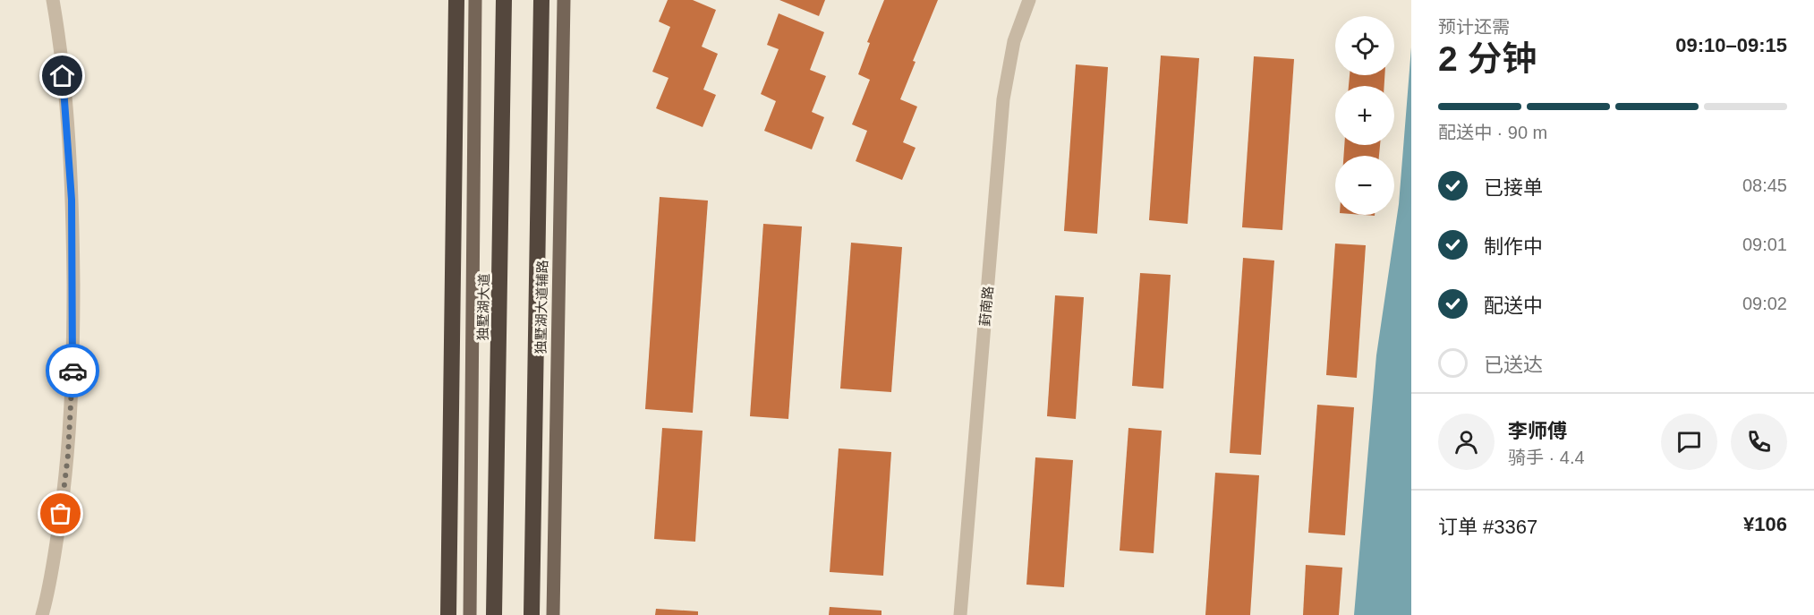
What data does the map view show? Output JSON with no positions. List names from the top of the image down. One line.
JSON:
{"streets":{"highway":["独墅湖大道"],"main road":["独墅湖大道辅路"],"street":["葑南路"]},"page":{"heading":["2 分钟","预计还需","09:10–09:15"],"panel":["李师傅","骑手 · 4.4","订单 #3367","¥106"],"map_buttons":["+","−"],"bar":"配送中 · 90 m","list":[["已接单","08:45"],["制作中","09:01"],["配送中","09:02"],"已送达"]}}
